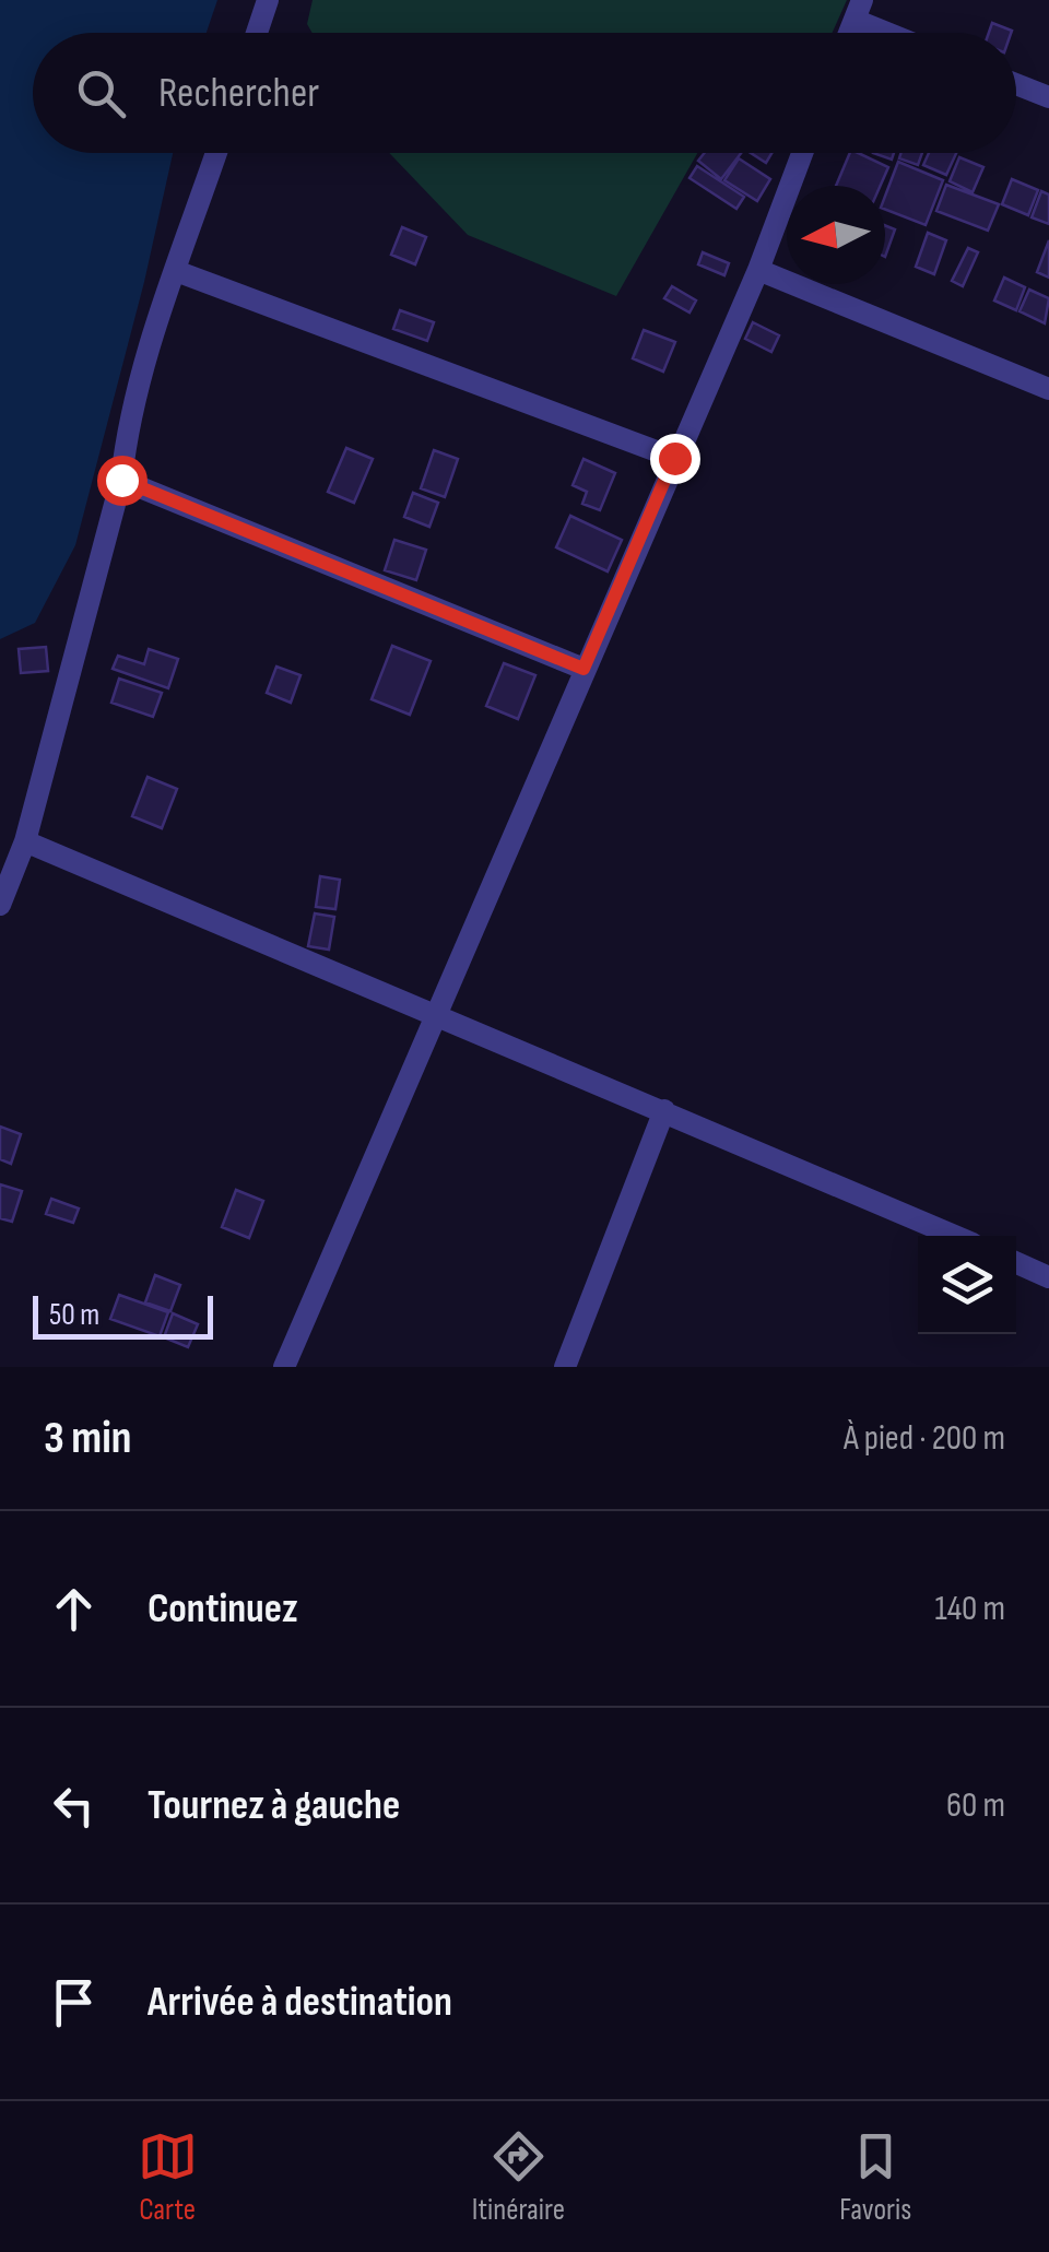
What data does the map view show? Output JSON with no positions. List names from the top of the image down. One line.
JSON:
{"scale_bar":"50 m","north":"left","page":{"search":"Rechercher","scale":"50 m","heading":["3 min","À pied · 200 m"],"list":[["Continuez","140 m"],["Tournez à gauche","60 m"],"Arrivée à destination"],"nav":["Carte","Itinéraire","Favoris"]}}
